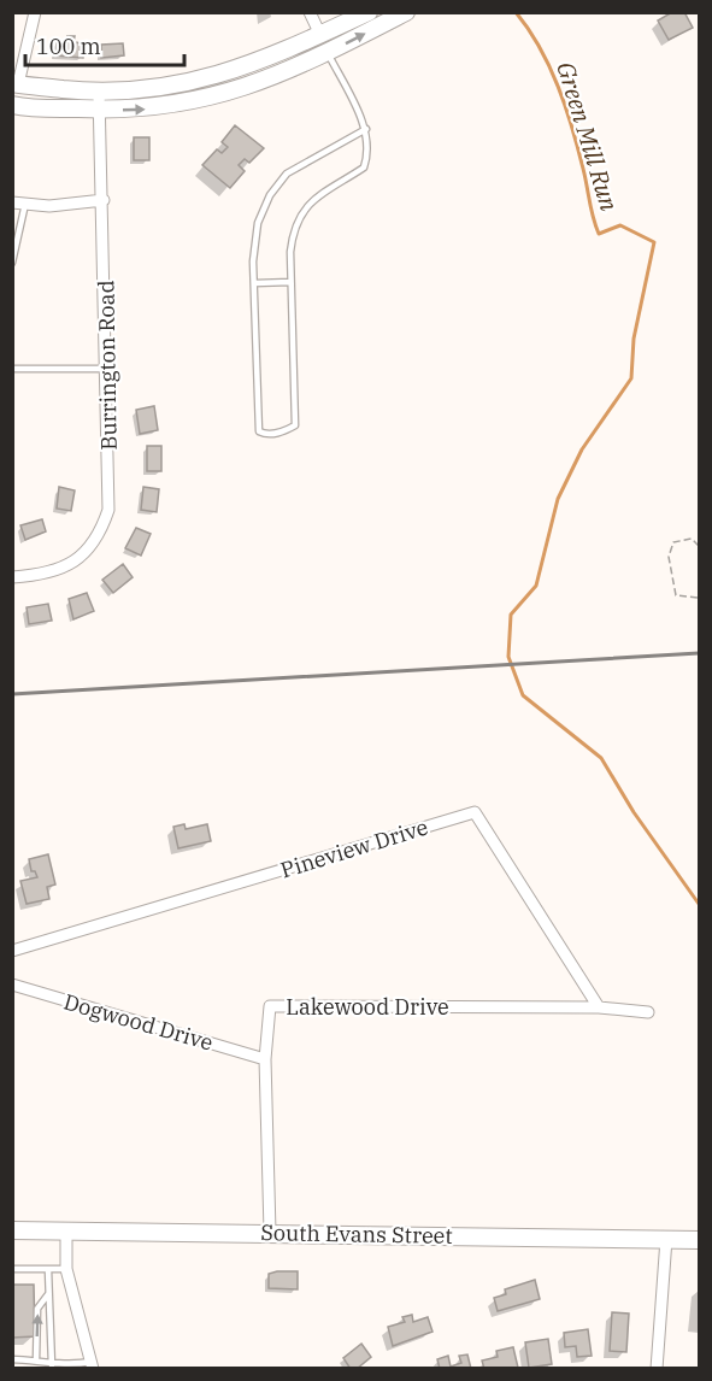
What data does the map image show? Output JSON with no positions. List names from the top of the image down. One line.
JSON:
{"streets":{"main road":["South Evans Street"],"street":["Burrington Road","Pineview Drive","Lakewood Drive","Dogwood Drive"]},"crossings":[["Pineview Drive","Lakewood Drive"],["Lakewood Drive","Dogwood Drive"],["Lakewood Drive","South Evans Street"]],"water":["Green Mill Run"],"scale_bar":"100 m"}
